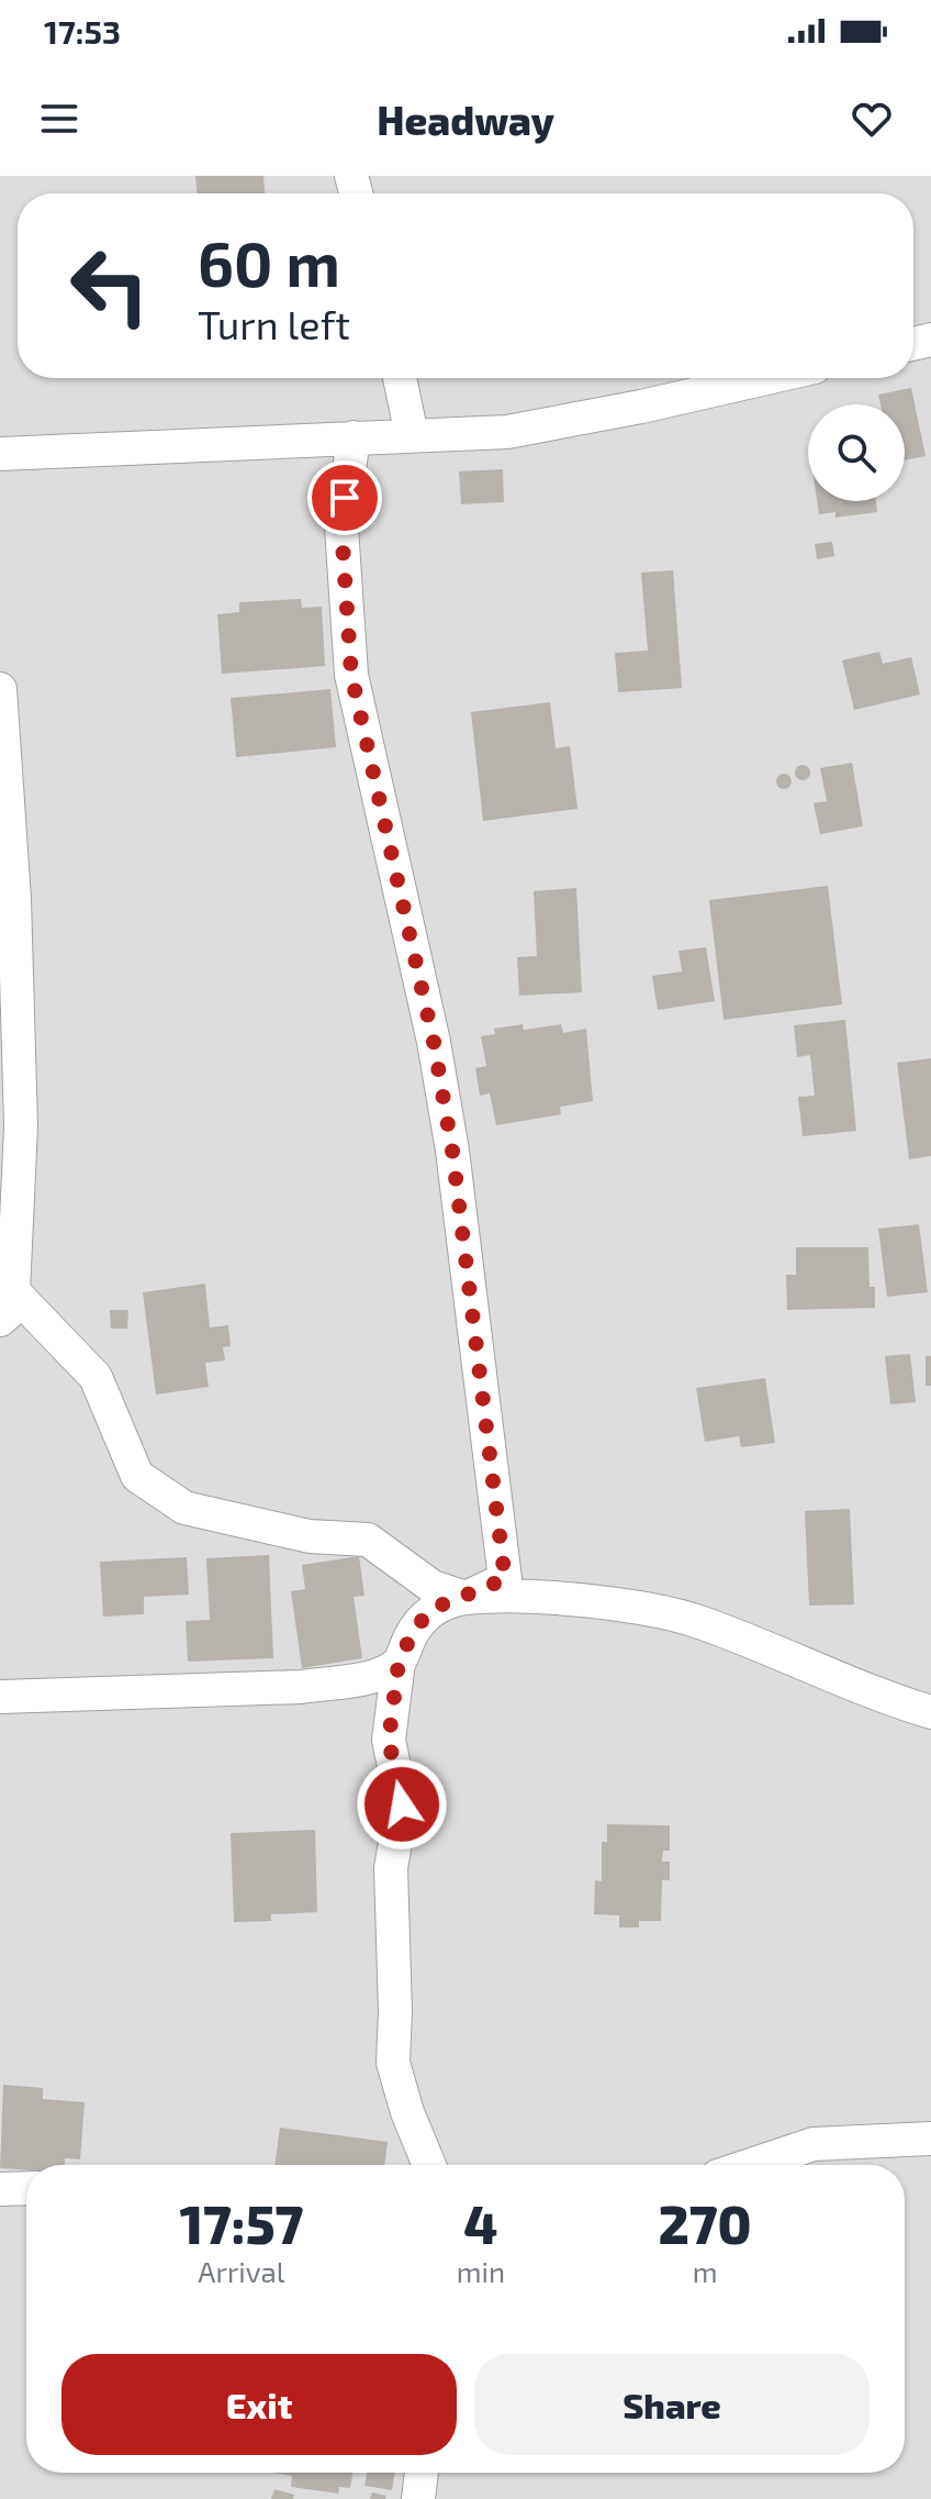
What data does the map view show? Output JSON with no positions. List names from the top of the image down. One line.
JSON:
{"page":{"status":"17:53","header":"Headway","turn":["60 m","Turn left"],"eta":["17:57","Arrival","4","min","270","m"],"buttons":["Exit","Share"]}}
